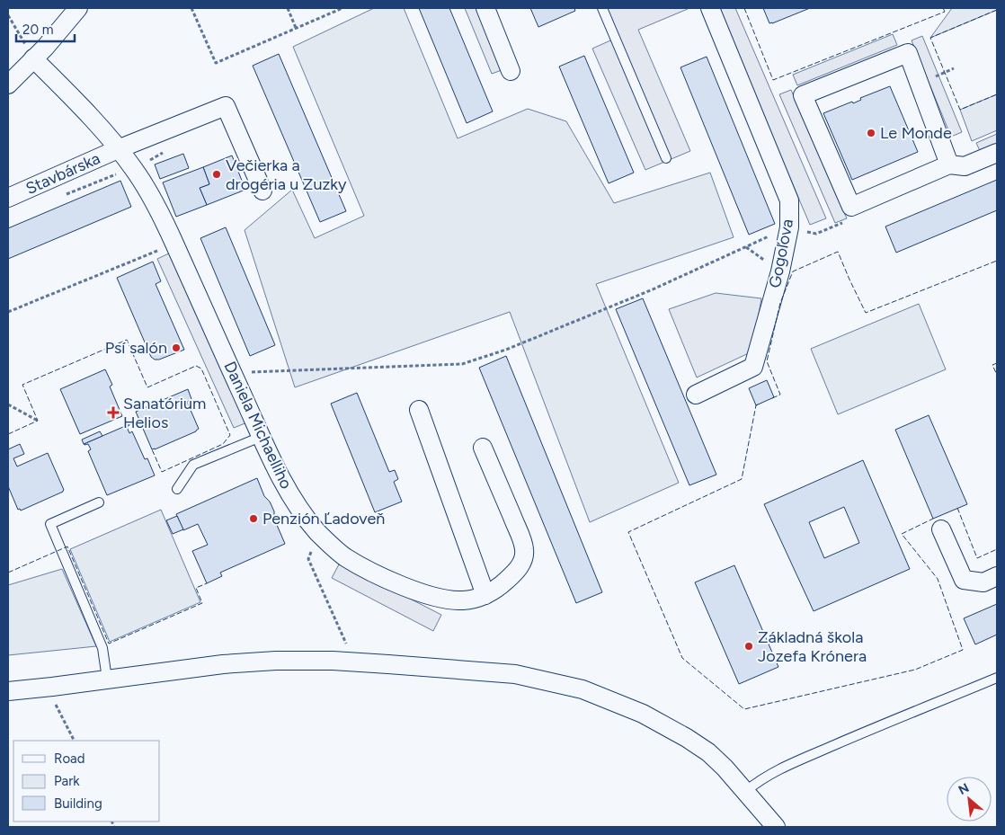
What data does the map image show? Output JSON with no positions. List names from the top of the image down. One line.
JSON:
{"streets":{"street":["Stavbárska","Gogoľova","Daniela Michaelliho"]},"crossings":[["Stavbárska","Daniela Michaelliho"]],"places":{"other":["Le Monde","Večierka a drogéria u Zuzky","Psí salón","Penzión Ľadoveň","Základná škola Jozefa Krónera"],"health":["Sanatórium Helios"]},"legend":["Road","Park","Building"],"scale_bar":"20 m","north":"top left"}
